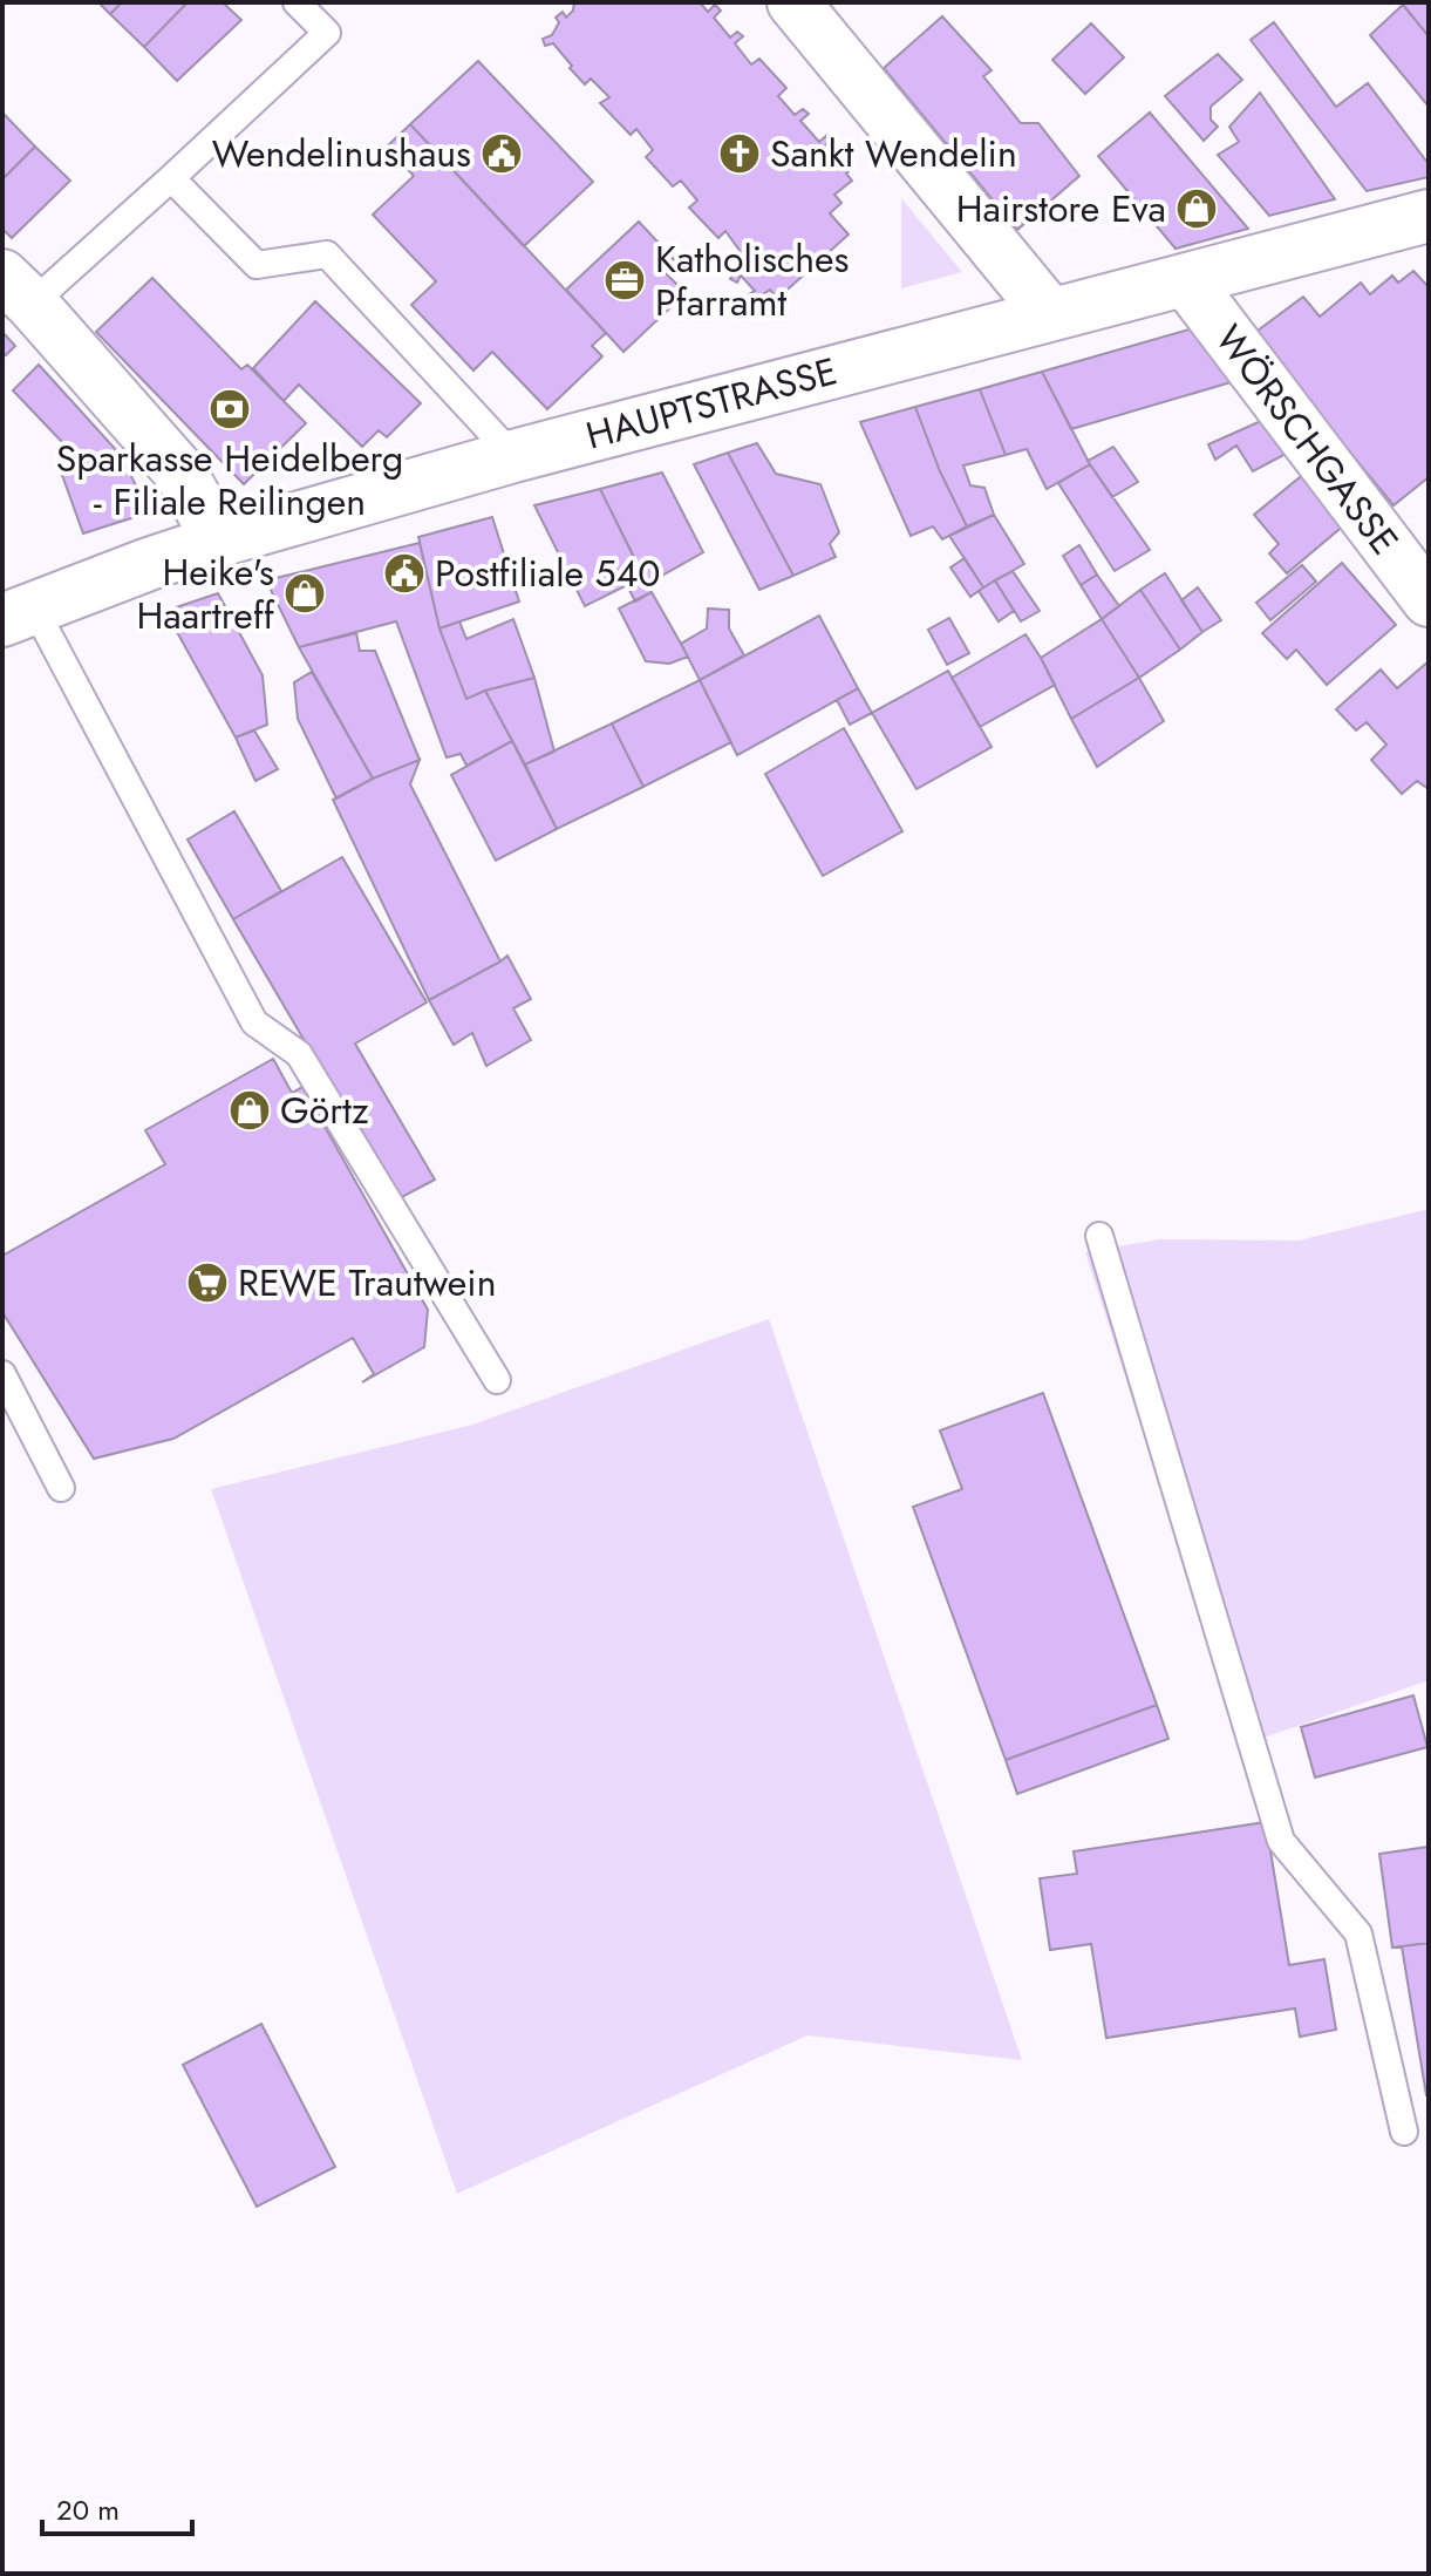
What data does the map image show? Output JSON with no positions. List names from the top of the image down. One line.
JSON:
{"streets":{"street":["HAUPTSTRASSE","WÖRSCHGASSE"]},"crossings":[["HAUPTSTRASSE","WÖRSCHGASSE"]],"places":{"public building":["Wendelinushaus","Postfiliale 540"],"church":["Sankt Wendelin"],"shop":["Hairstore Eva","Heike's Haartreff","Görtz"],"office":["Katholisches Pfarramt"],"bank":["Sparkasse Heidelberg - Filiale Reilingen"],"supermarket":["REWE Trautwein"]},"scale_bar":"20 m"}
